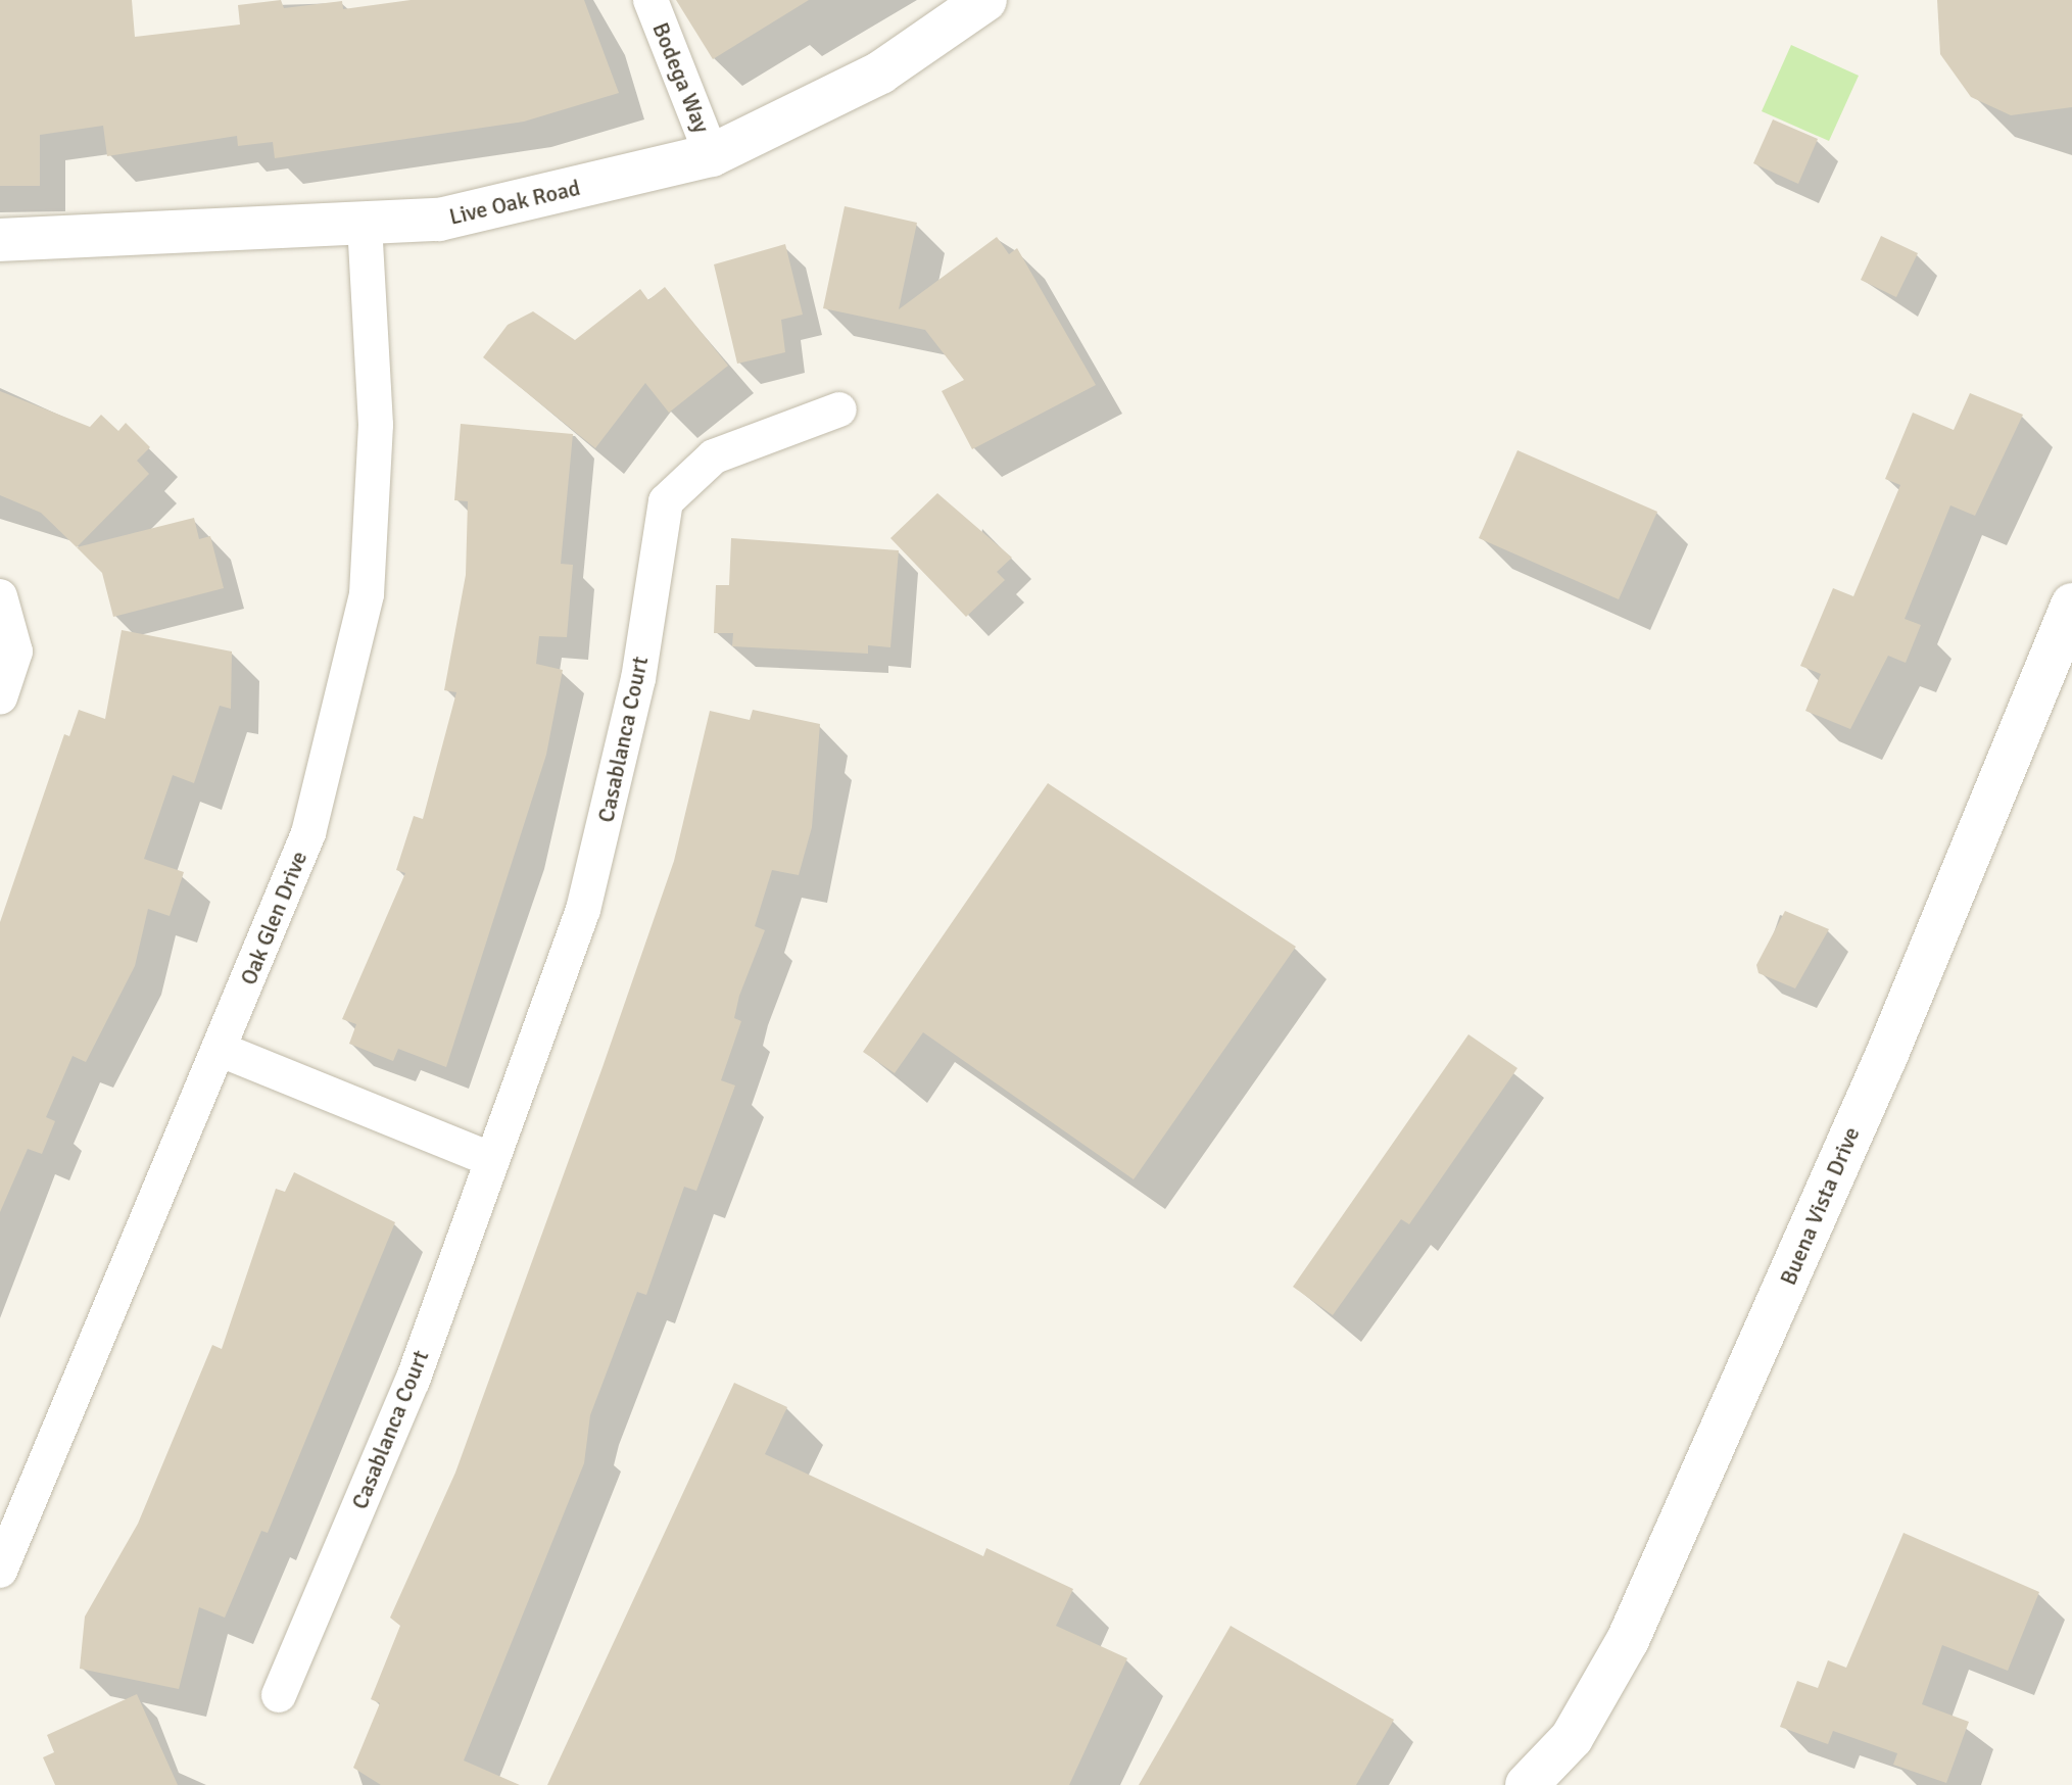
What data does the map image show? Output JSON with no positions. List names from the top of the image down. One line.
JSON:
{"streets":{"street":["Bodega Way","Live Oak Road","Casablanca Court","Oak Glen Drive","Buena Vista Drive"]},"crossings":[["Bodega Way","Live Oak Road"],["Live Oak Road","Oak Glen Drive"]]}
